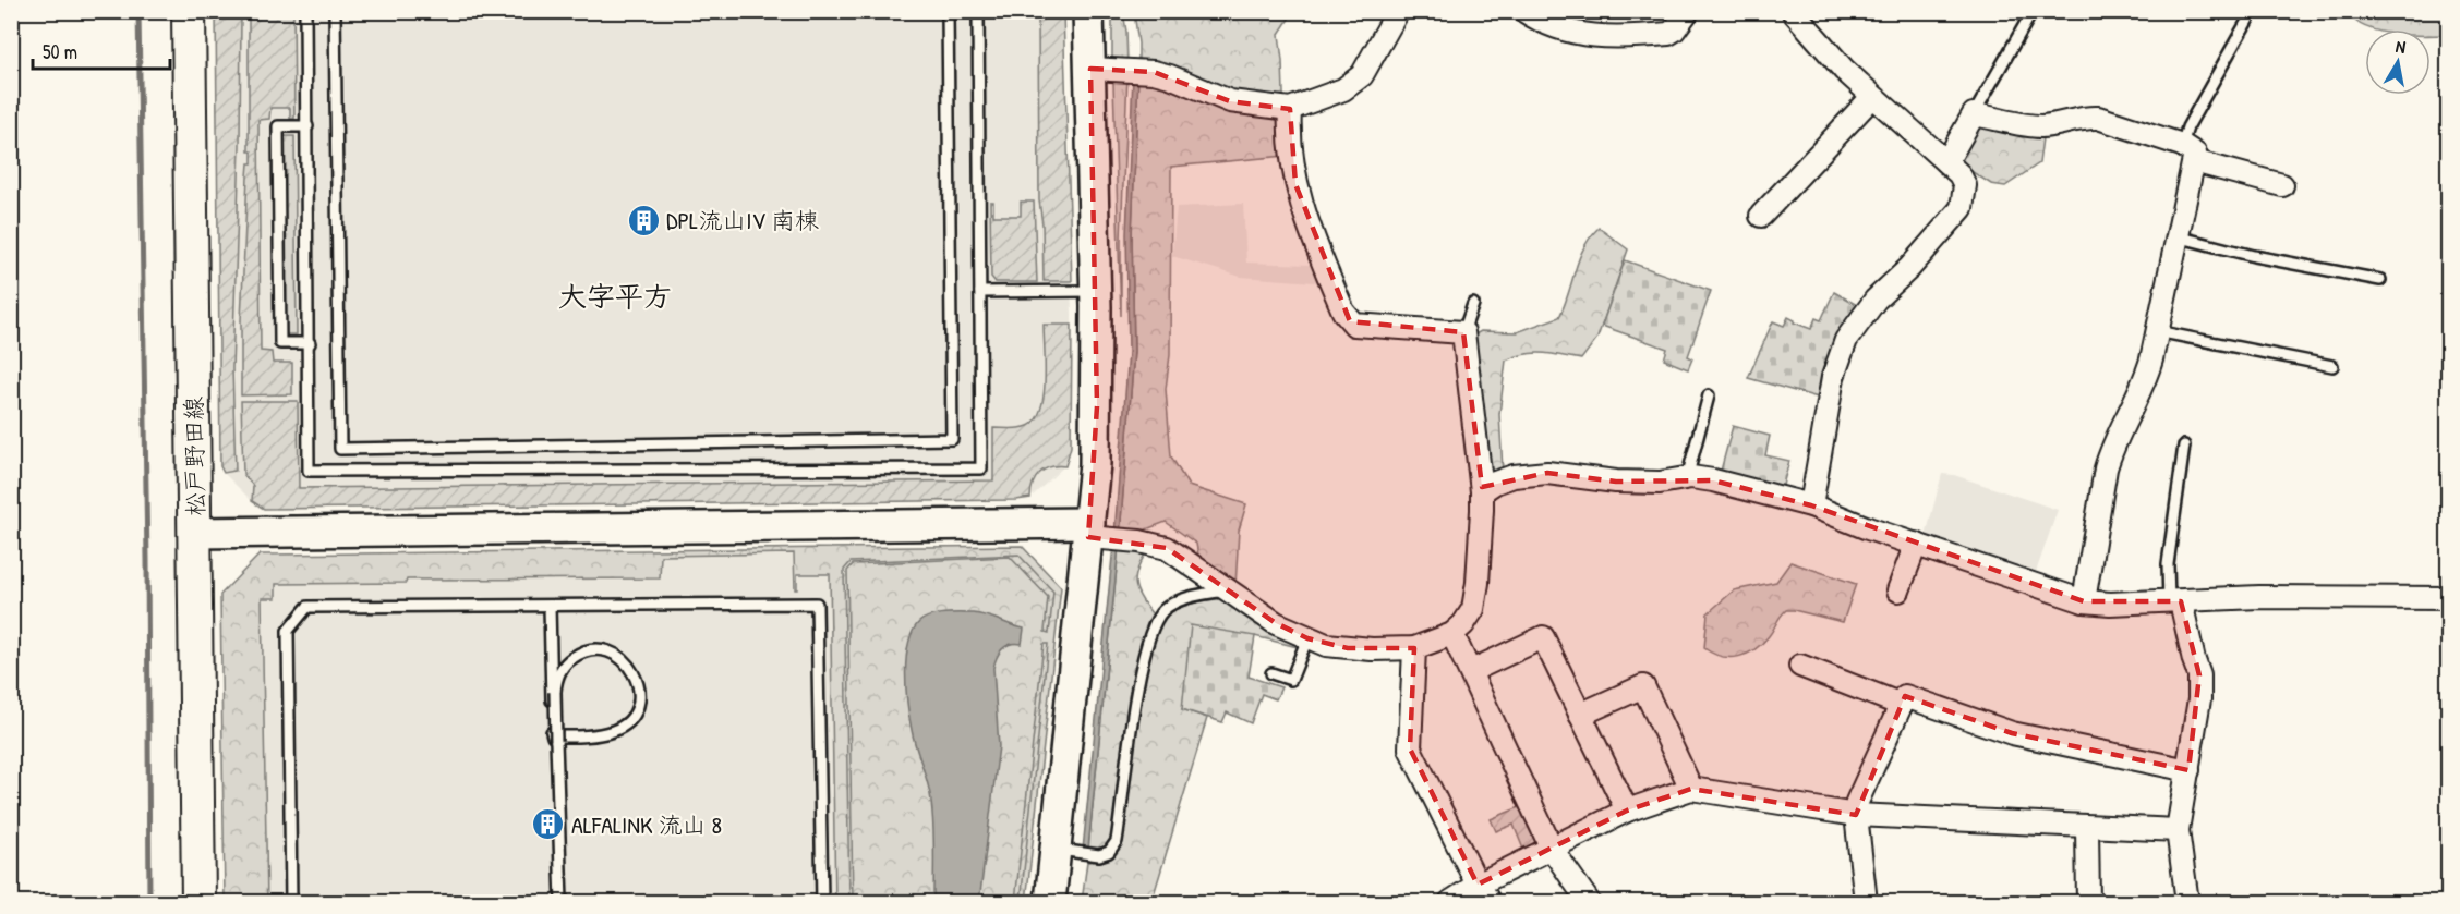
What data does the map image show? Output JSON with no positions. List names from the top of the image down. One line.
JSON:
{"streets":{"main road":["松戸野田線"]},"districts":["大字平方"],"places":{"building":["DPL流山IV 南棟","ALFALINK 流山 8"]},"scale_bar":"50 m","north":"top"}
